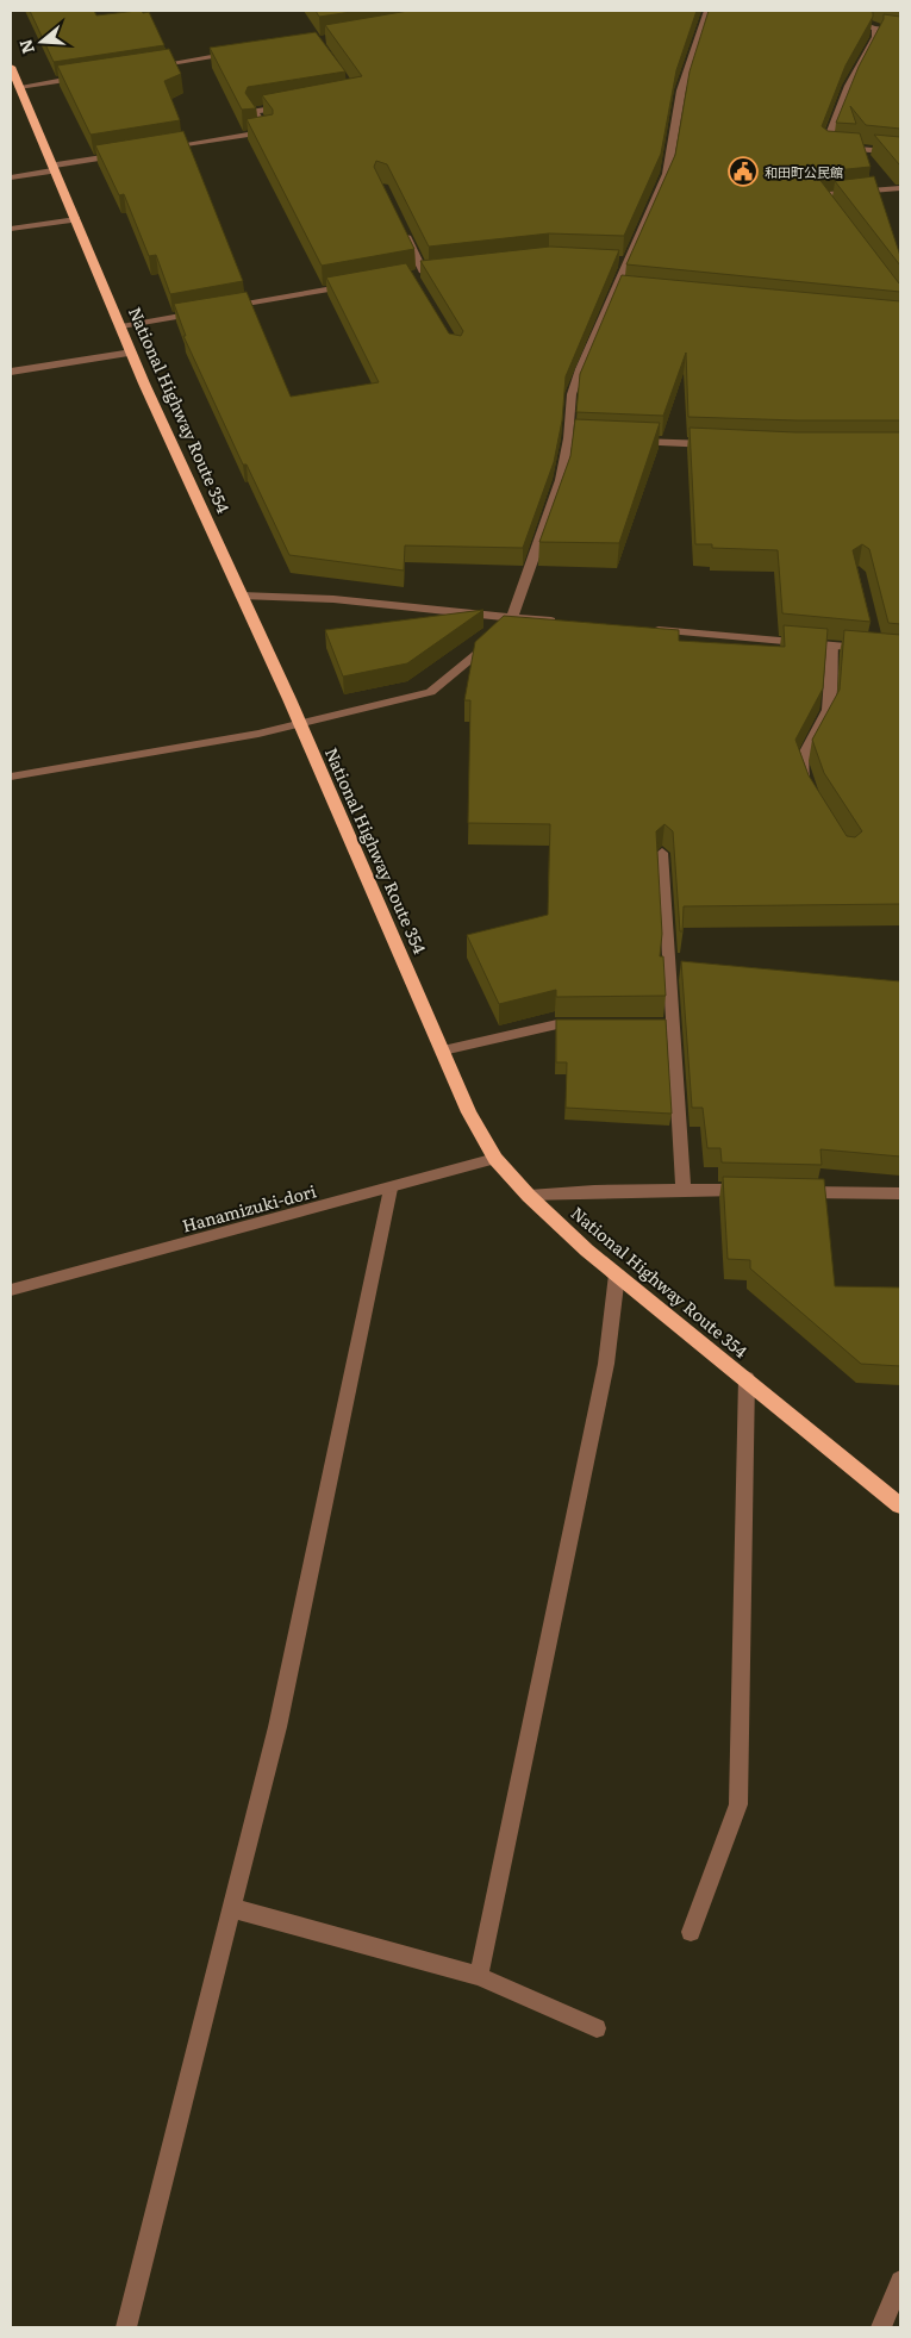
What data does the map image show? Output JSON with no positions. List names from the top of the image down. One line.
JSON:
{"streets":{"highway":["National Highway Route 354"],"street":["Hanamizuki-dori"]},"crossings":[["National Highway Route 354","Hanamizuki-dori"]],"places":{"public building":["和田町公民館"]},"north":"left"}
